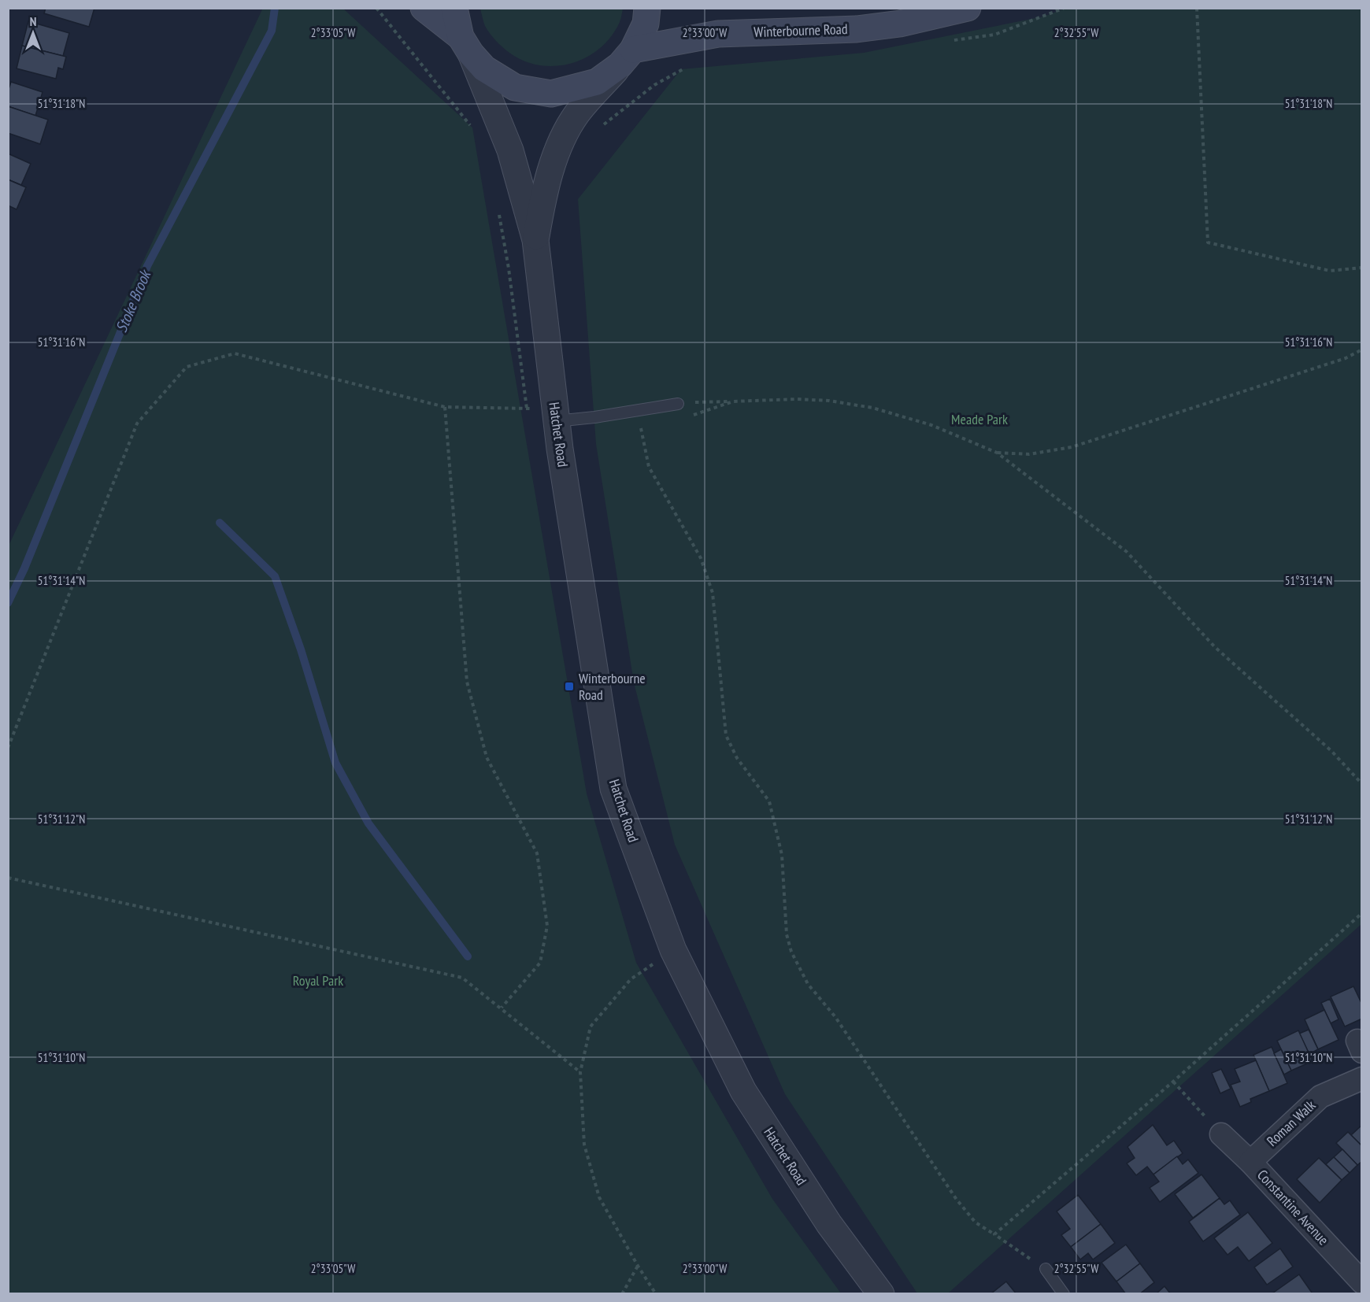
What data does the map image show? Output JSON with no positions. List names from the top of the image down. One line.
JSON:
{"streets":{"main road":["Winterbourne Road"],"street":["Hatchet Road","Roman Walk","Constantine Avenue"]},"crossings":[["Winterbourne Road","Hatchet Road"],["Roman Walk","Constantine Avenue"]],"water":["Stoke Brook"],"parks":["Meade Park","Royal Park"],"places":{"transit":["Winterbourne Road"]},"north":"top","coordinates":["2°33'05\"W","2°33'00\"W","2°32'55\"W","51°31'18\"N","51°31'16\"N","51°31'14\"N","51°31'12\"N","51°31'10\"N"]}
